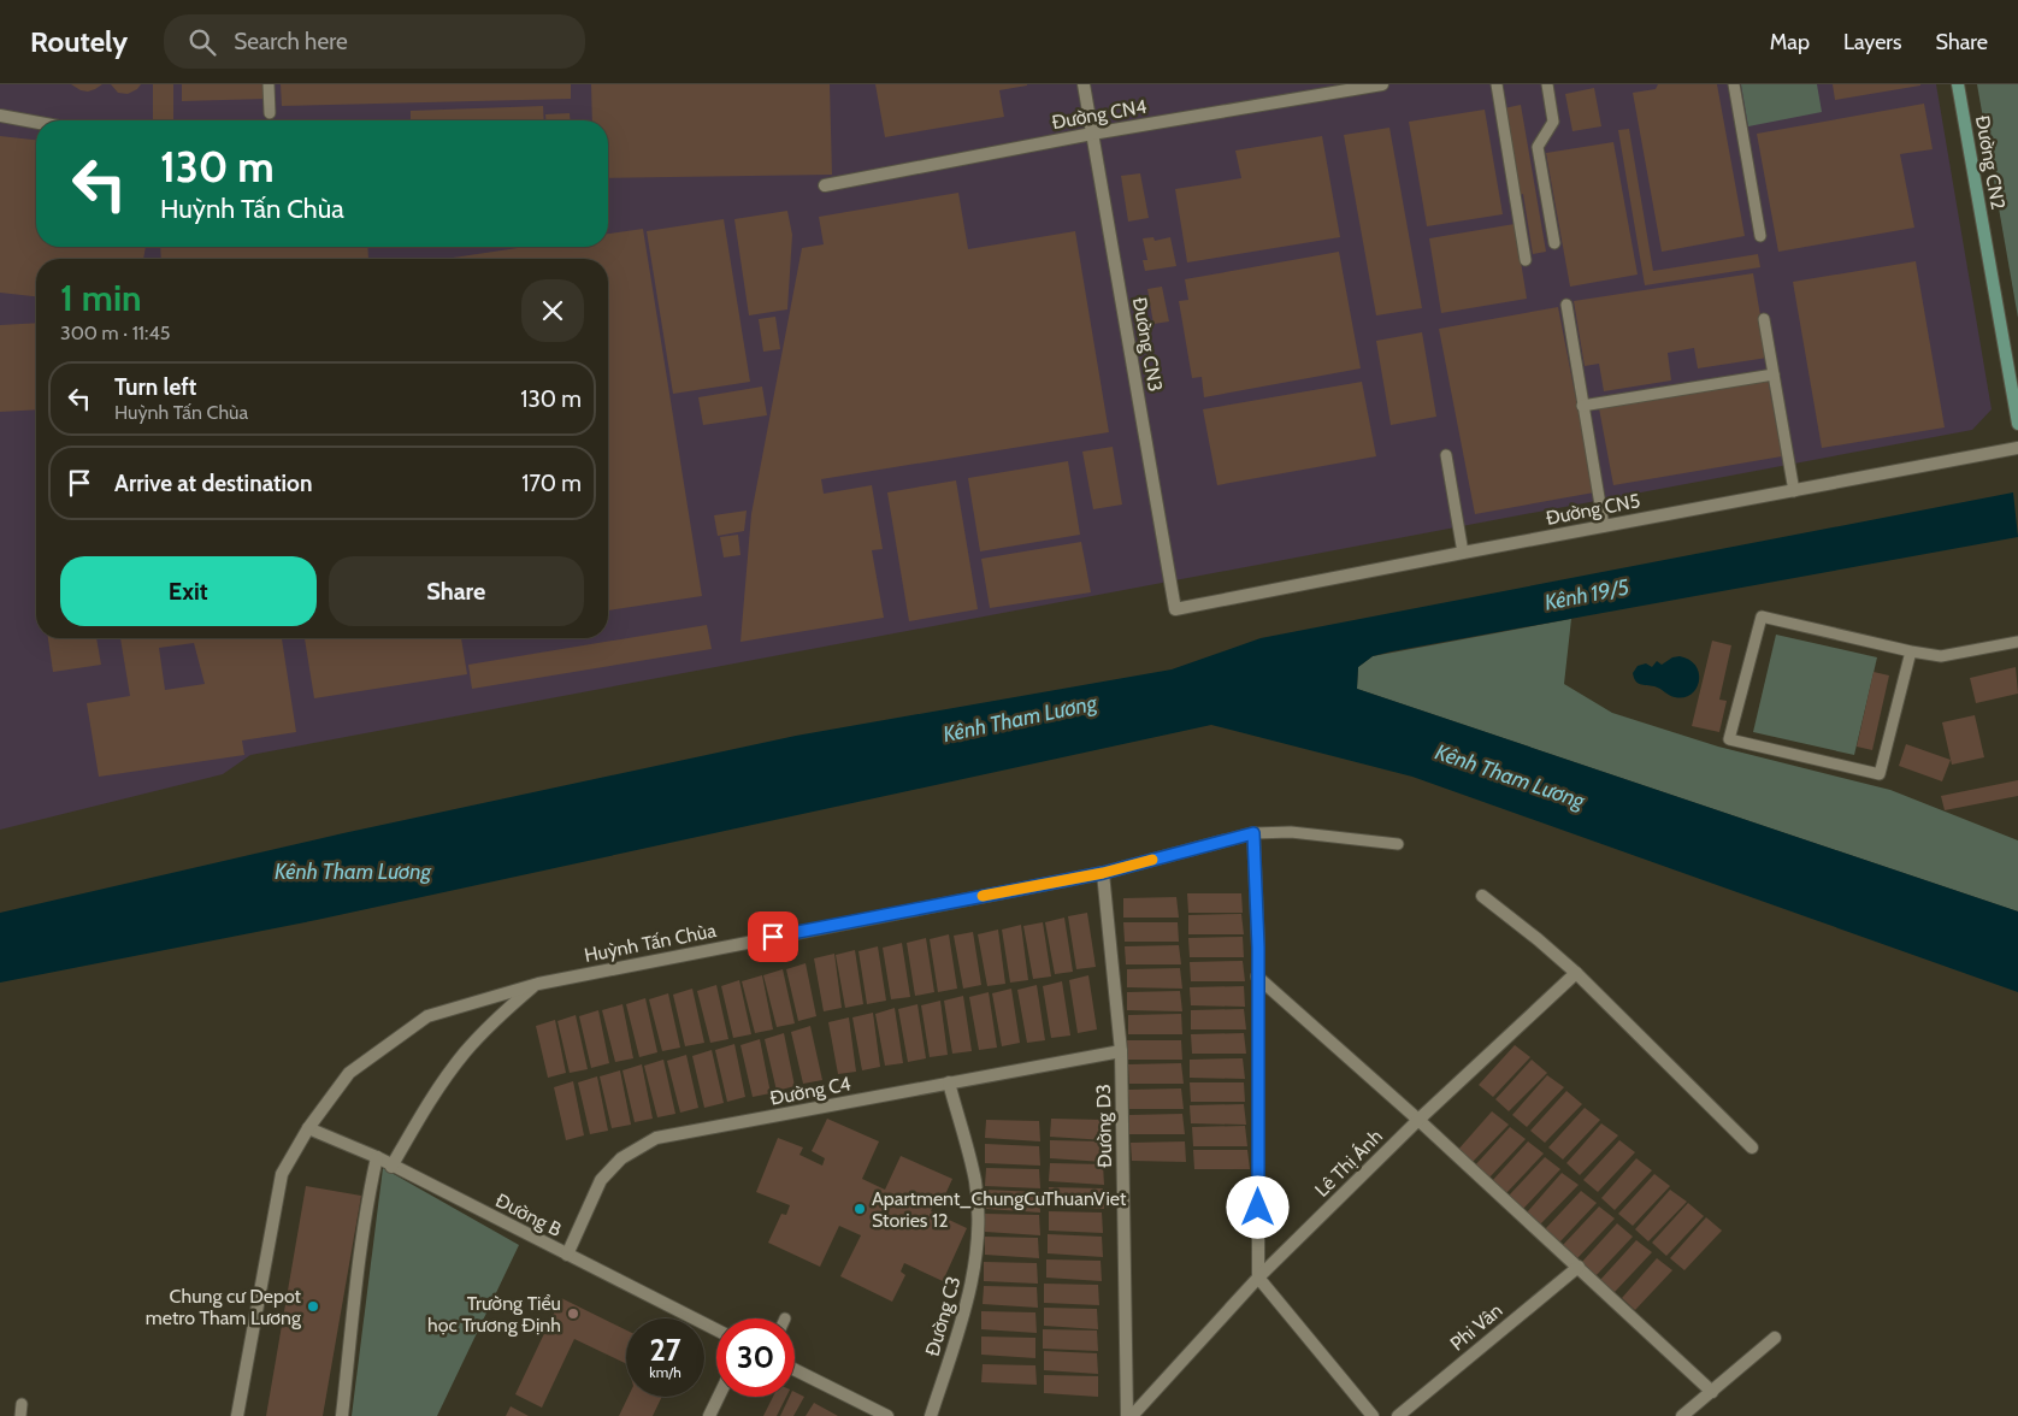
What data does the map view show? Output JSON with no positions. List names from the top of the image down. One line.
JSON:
{"streets":{"street":["Đường CN4","Đường CN2","Đường CN3","Đường CN5","Huỳnh Tấn Chùa","Đường C4","Đường D3","Lê Thị Ánh","Đường B","Đường C3","Phi Vân"]},"crossings":[["Đường CN4","Đường CN3"],["Đường CN3","Đường CN5"],["Huỳnh Tấn Chùa","Đường D3"],["Huỳnh Tấn Chùa","Đường B"],["Đường C4","Đường D3"],["Đường C4","Đường B"],["Đường C4","Đường C3"]],"water":["Kênh 19/5","Kênh Tham Lương"],"places":["Apartment_ChungCuThuanViet Stories 12","Chung cư Depot metro Tham Lương","Trường Tiểu học Trương Định"],"page":{"header":"Routely","search":"Search here","nav":["Map","Layers","Share"],"turn":["130 m","Huỳnh Tấn Chùa"],"heading":["1 min","300 m · 11:45"],"list":[{"name":"Turn left","note":"Huỳnh Tấn Chùa","value":"130 m"},{"name":"Arrive at destination","value":"170 m"}],"buttons":["Exit","Share"],"speed":"27 km/h","limit":"30"}}
